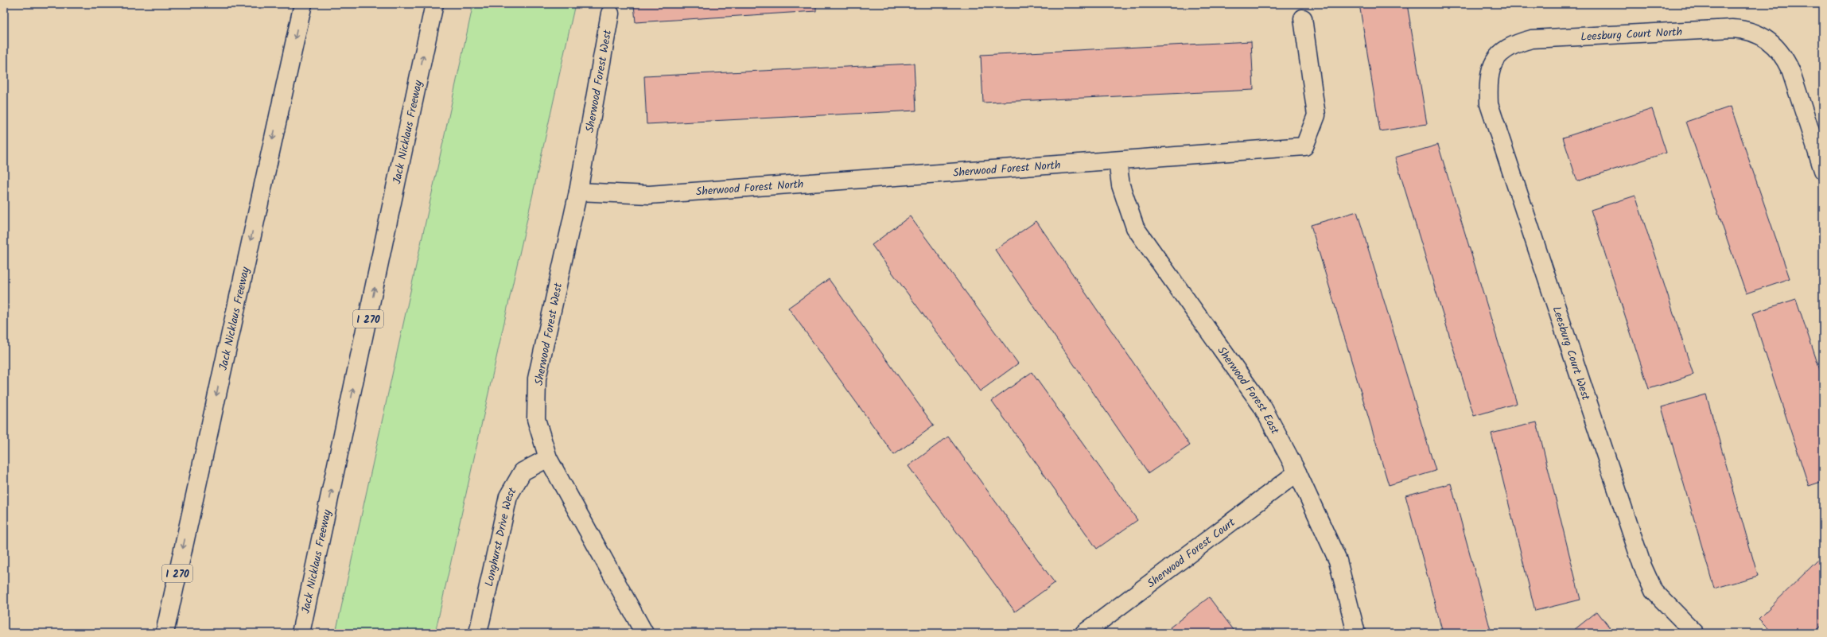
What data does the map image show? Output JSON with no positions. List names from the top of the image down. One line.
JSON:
{"streets":{"main road":["Leesburg Court North","Sherwood Forest West","Jack Nicklaus Freeway","Sherwood Forest North","I 270","Leesburg Court West","Sherwood Forest East","Longhurst Drive West","Sherwood Forest Court"]},"crossings":[["Leesburg Court North","Leesburg Court West"],["Sherwood Forest West","Sherwood Forest North"],["Sherwood Forest West","Longhurst Drive West"],["Sherwood Forest North","Sherwood Forest East"],["Sherwood Forest East","Sherwood Forest Court"]]}
